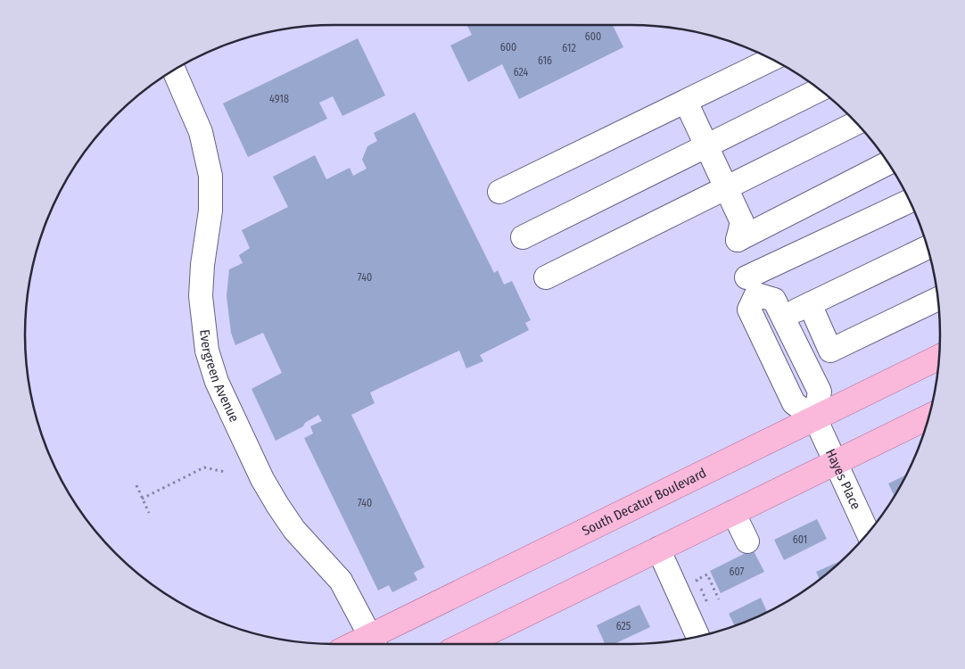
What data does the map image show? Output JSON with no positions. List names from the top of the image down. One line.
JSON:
{"streets":{"main road":["South Decatur Boulevard"],"street":["Evergreen Avenue","Hayes Place"]},"crossings":[["Evergreen Avenue","South Decatur Boulevard"],["Hayes Place","South Decatur Boulevard"]],"house_numbers":["600","600","612","616","624","4918","740","740","601","607","625"]}
